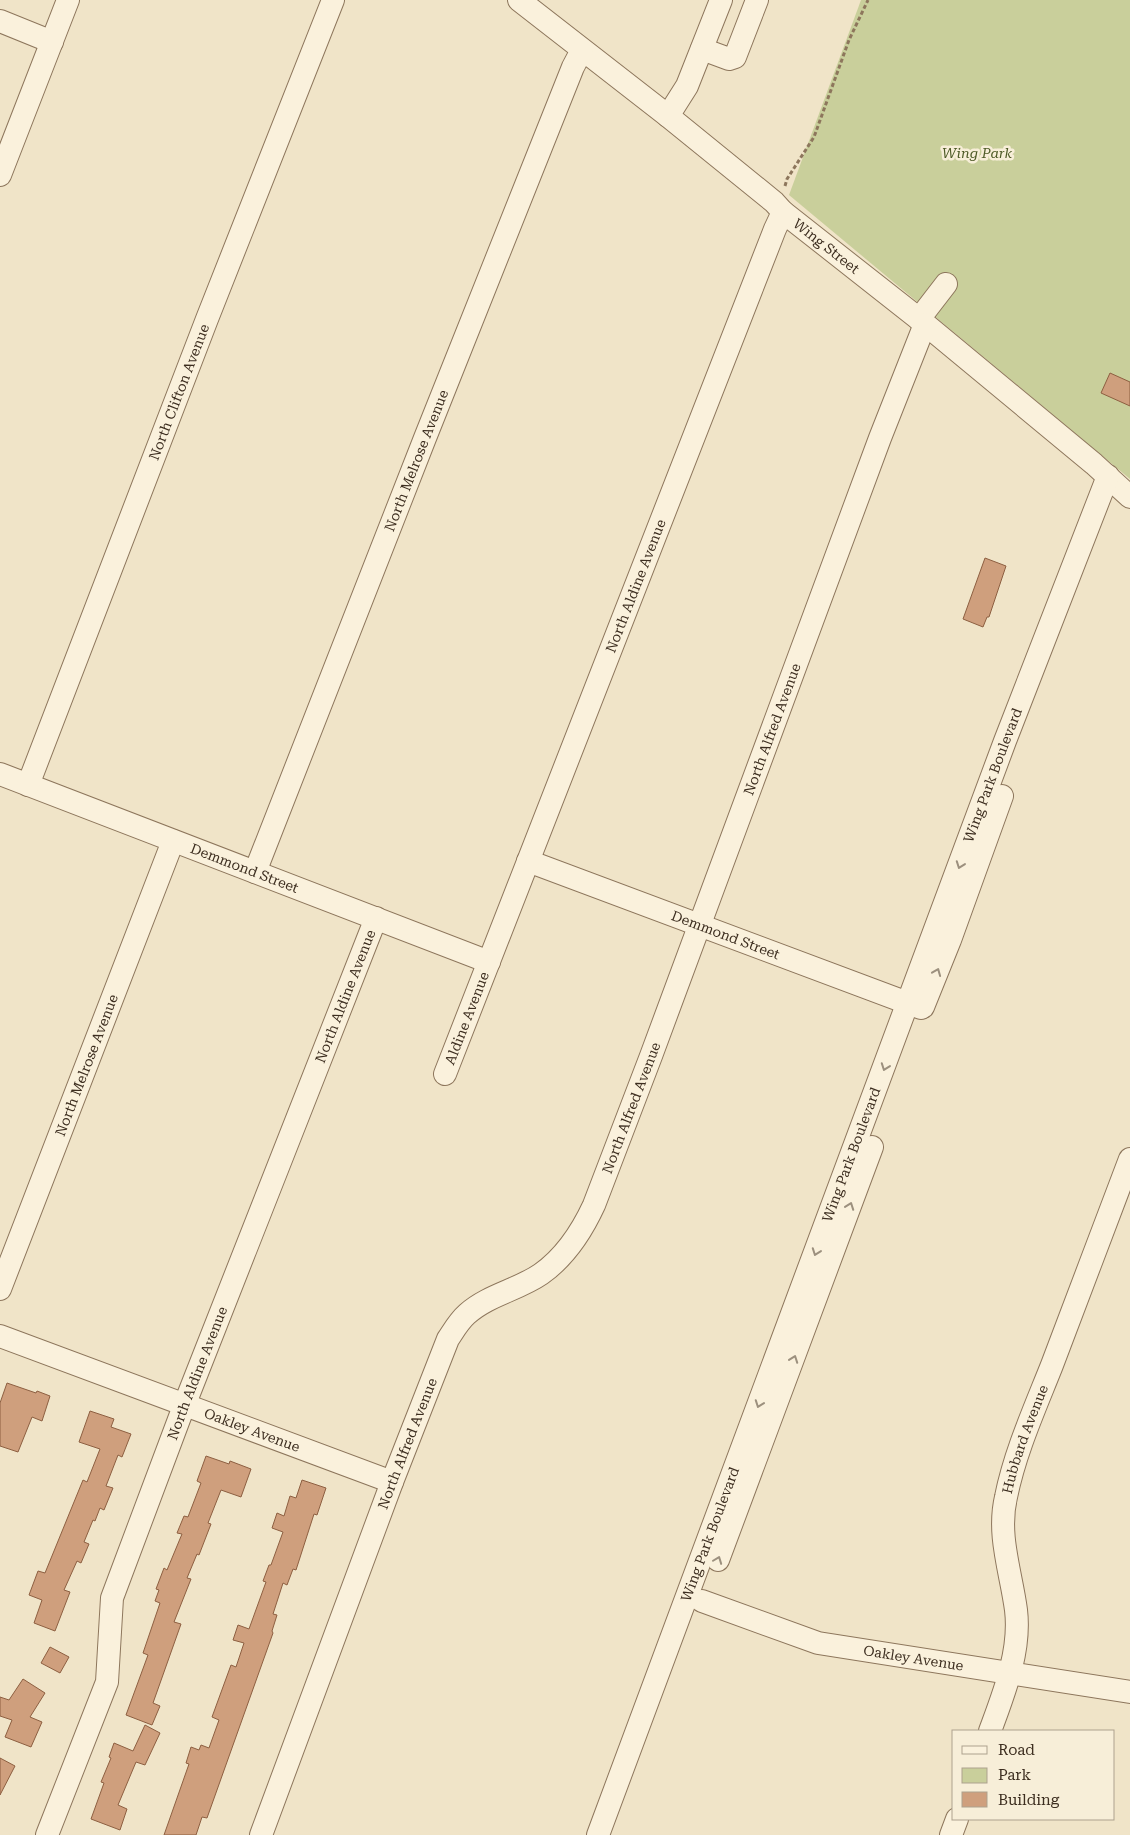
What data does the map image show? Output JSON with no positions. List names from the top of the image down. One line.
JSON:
{"streets":{"street":["Wing Street","North Clifton Avenue","North Melrose Avenue","North Aldine Avenue","North Alfred Avenue","Wing Park Boulevard","Demmond Street","Aldine Avenue","Oakley Avenue","Hubbard Avenue"]},"crossings":[["Wing Street","North Melrose Avenue"],["Wing Street","North Aldine Avenue"],["Wing Street","North Alfred Avenue"],["Wing Street","Wing Park Boulevard"],["North Clifton Avenue","Demmond Street"],["North Melrose Avenue","Demmond Street"],["North Aldine Avenue","Demmond Street"],["North Aldine Avenue","Aldine Avenue"],["North Aldine Avenue","Oakley Avenue"],["North Alfred Avenue","Demmond Street"],["North Alfred Avenue","Oakley Avenue"],["Wing Park Boulevard","Demmond Street"],["Wing Park Boulevard","Oakley Avenue"],["Demmond Street","Aldine Avenue"],["Oakley Avenue","Hubbard Avenue"]],"parks":["Wing Park"],"legend":["Road","Park","Building"]}
